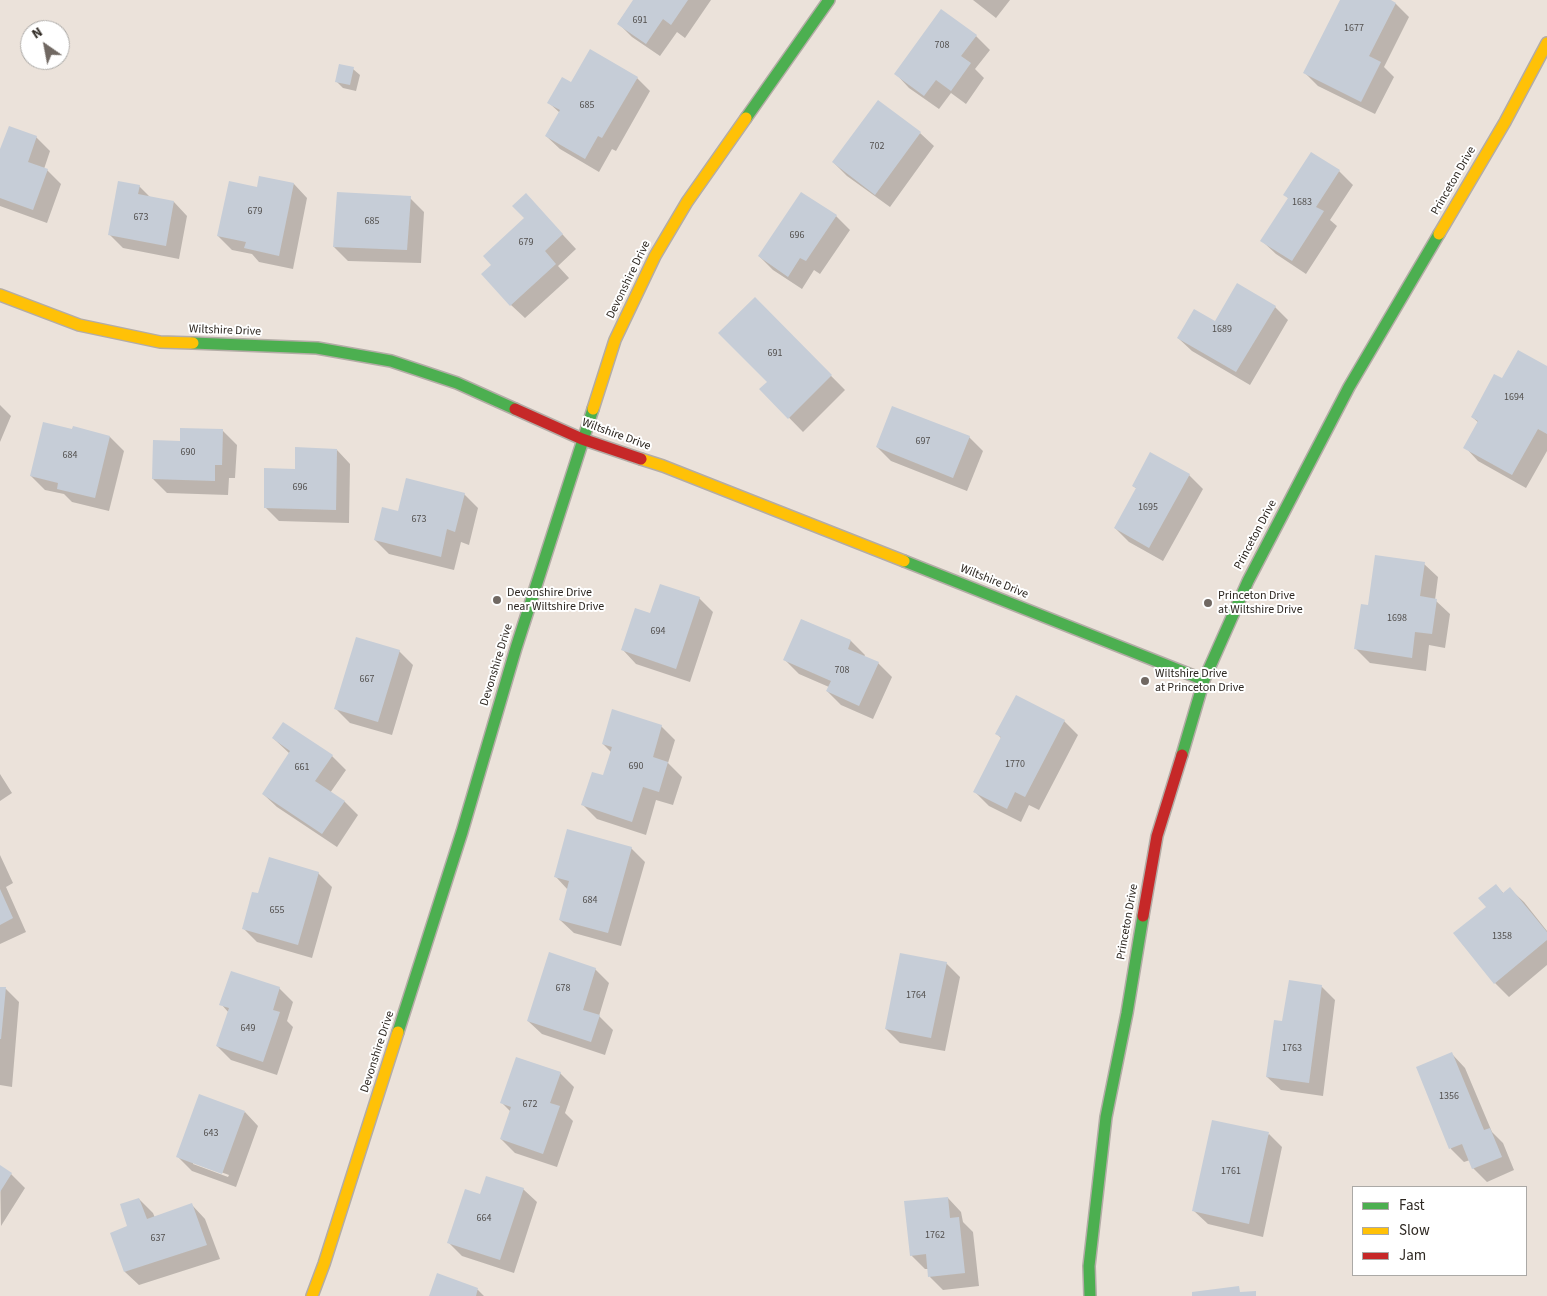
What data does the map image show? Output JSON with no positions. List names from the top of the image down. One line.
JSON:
{"streets":{"street":["Princeton Drive","Devonshire Drive","Wiltshire Drive"]},"crossings":[["Princeton Drive","Wiltshire Drive"],["Devonshire Drive","Wiltshire Drive"]],"places":["Devonshire Drive near Wiltshire Drive","Princeton Drive at Wiltshire Drive","Wiltshire Drive at Princeton Drive"],"house_numbers":["691","1677","708","685","702","1683","679","673","685","696","679","1689","691","1694","697","690","684","696","1695","673","1698","694","708","667","1770","690","661","684","655","1358","678","1764","649","1763","1356","672","643","1761","664","1762","637"],"legend":["Fast","Slow","Jam"],"north":"top left"}
